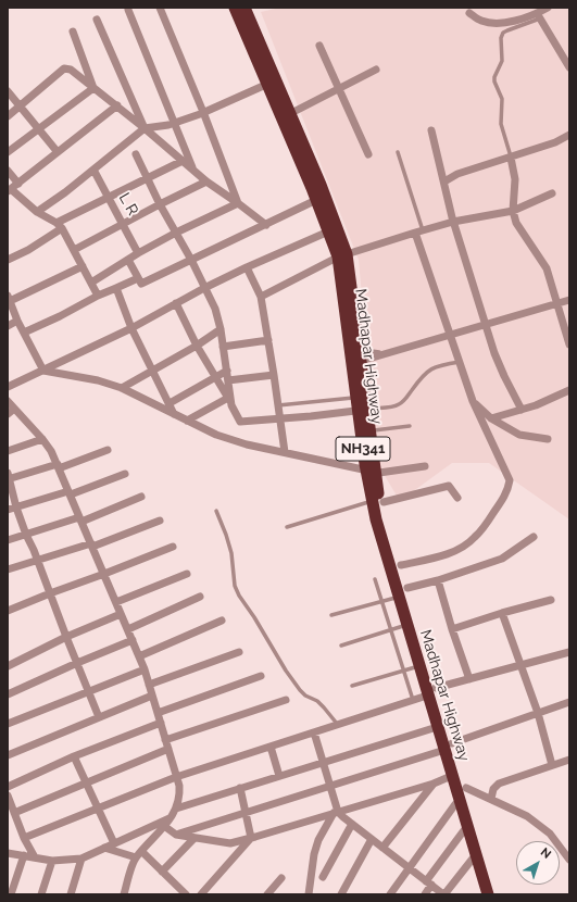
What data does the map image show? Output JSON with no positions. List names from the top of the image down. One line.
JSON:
{"streets":{"highway":["Madhapar Highway","NH341"],"street":["L R"]},"north":"top right"}
